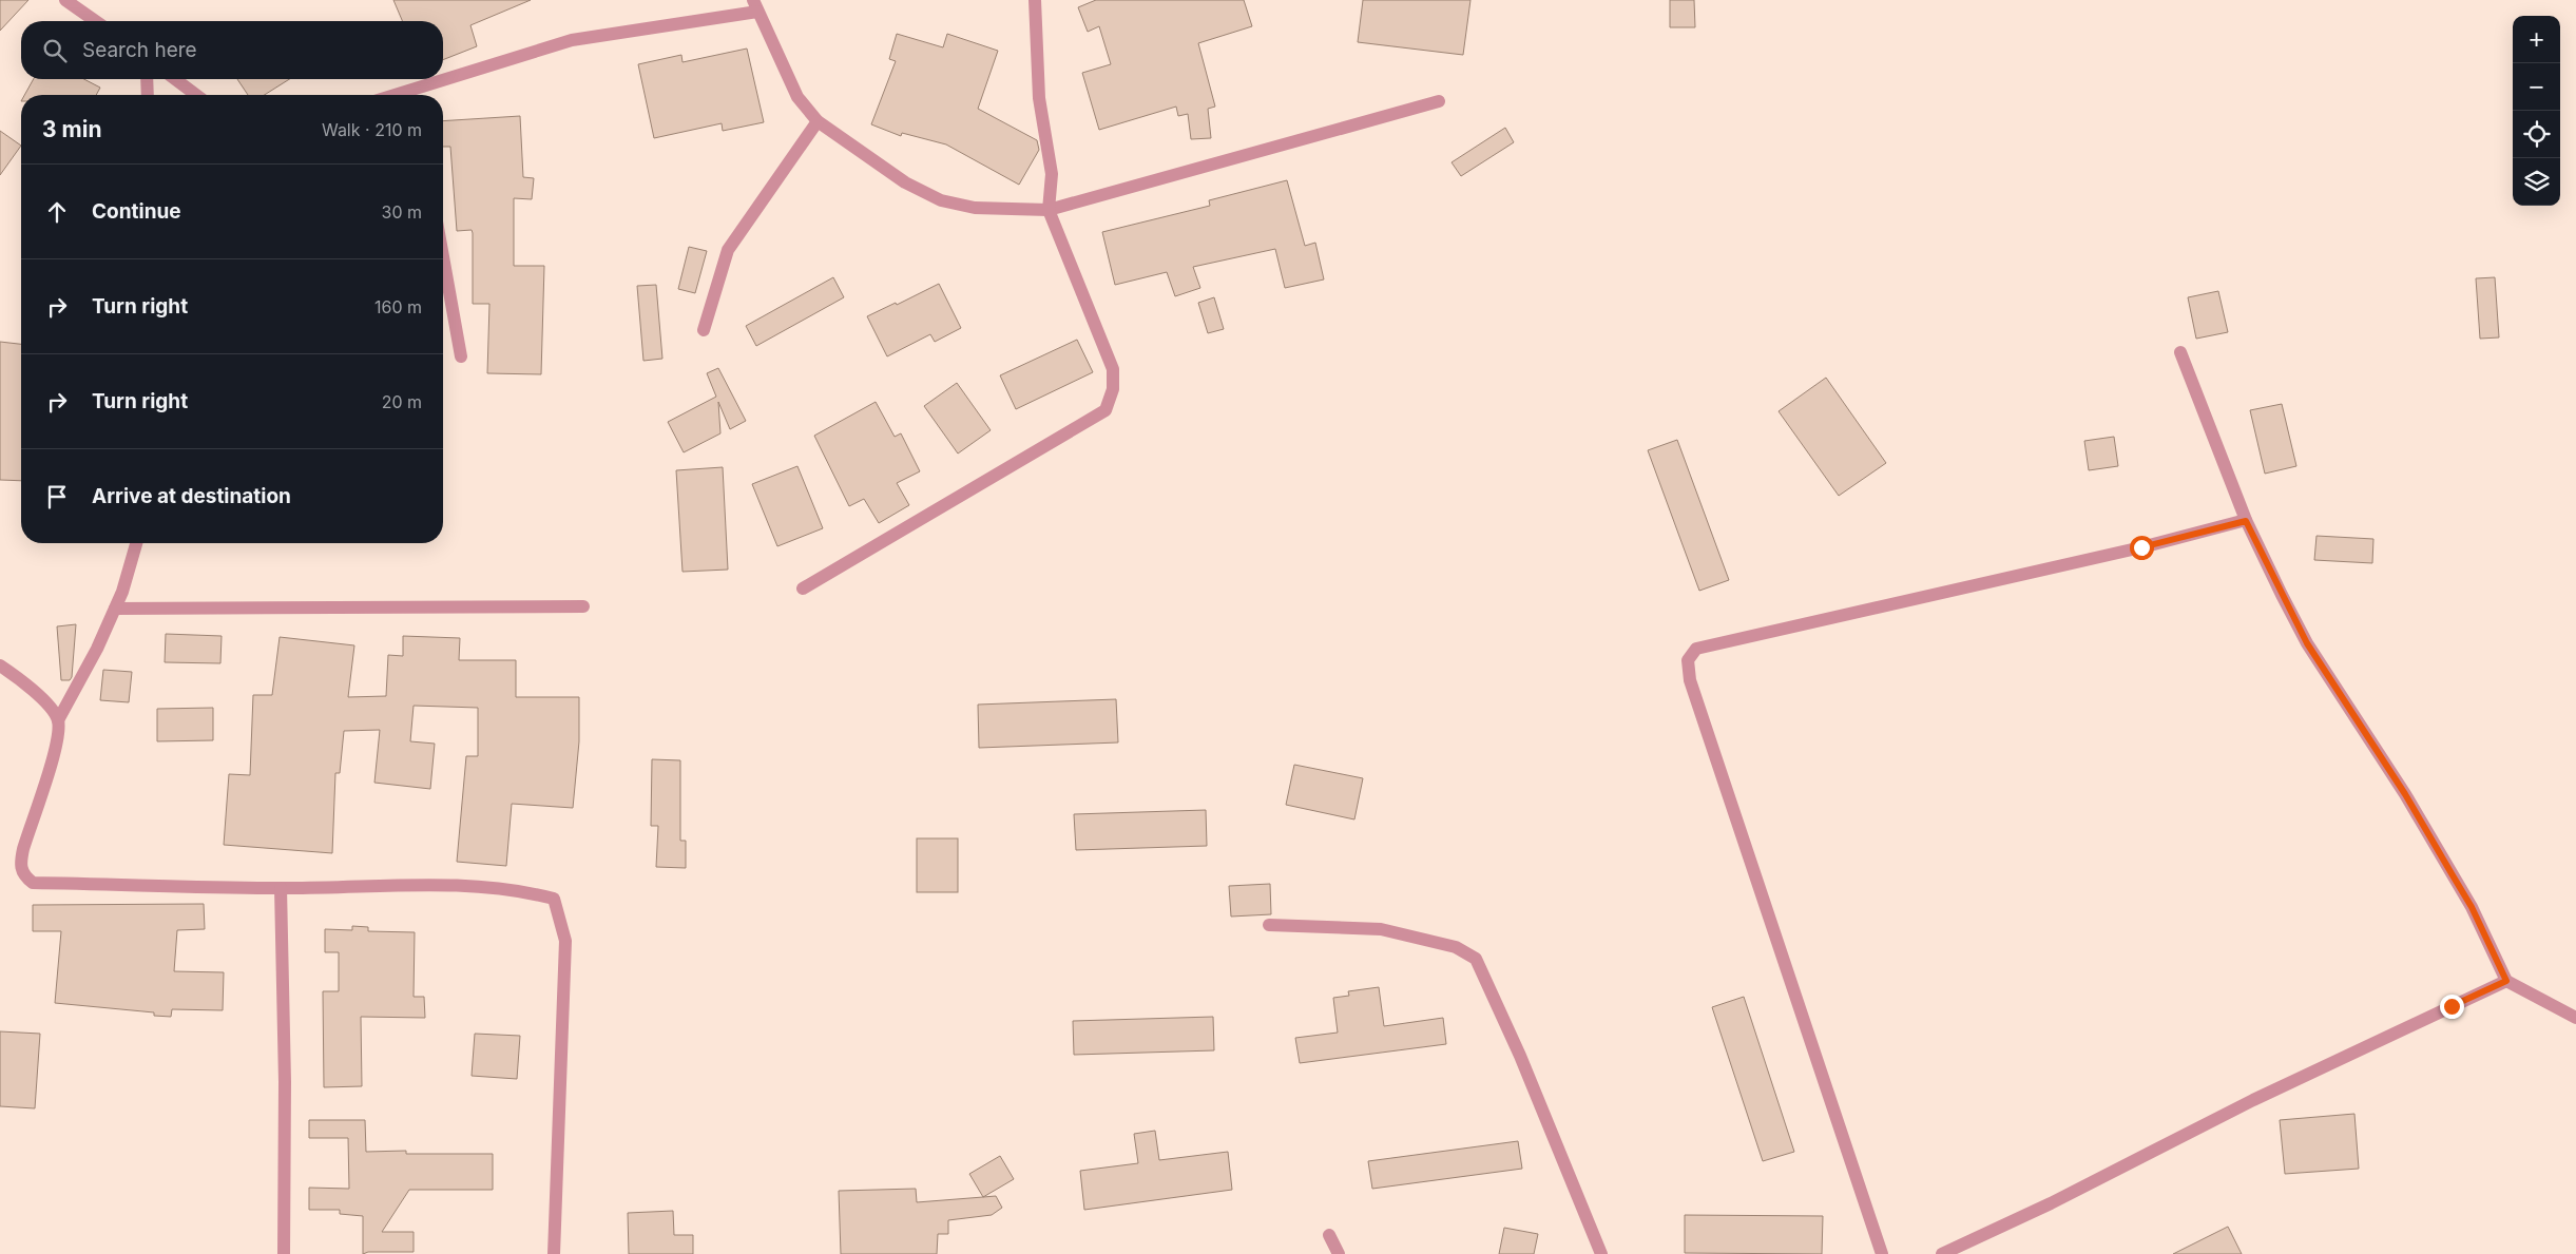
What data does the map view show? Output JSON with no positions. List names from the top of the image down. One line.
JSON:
{"page":{"map_buttons":["+","−"],"search":"Search here","heading":["3 min","Walk · 210 m"],"list":[["Continue","30 m"],["Turn right","160 m"],["Turn right","20 m"],"Arrive at destination"]}}
